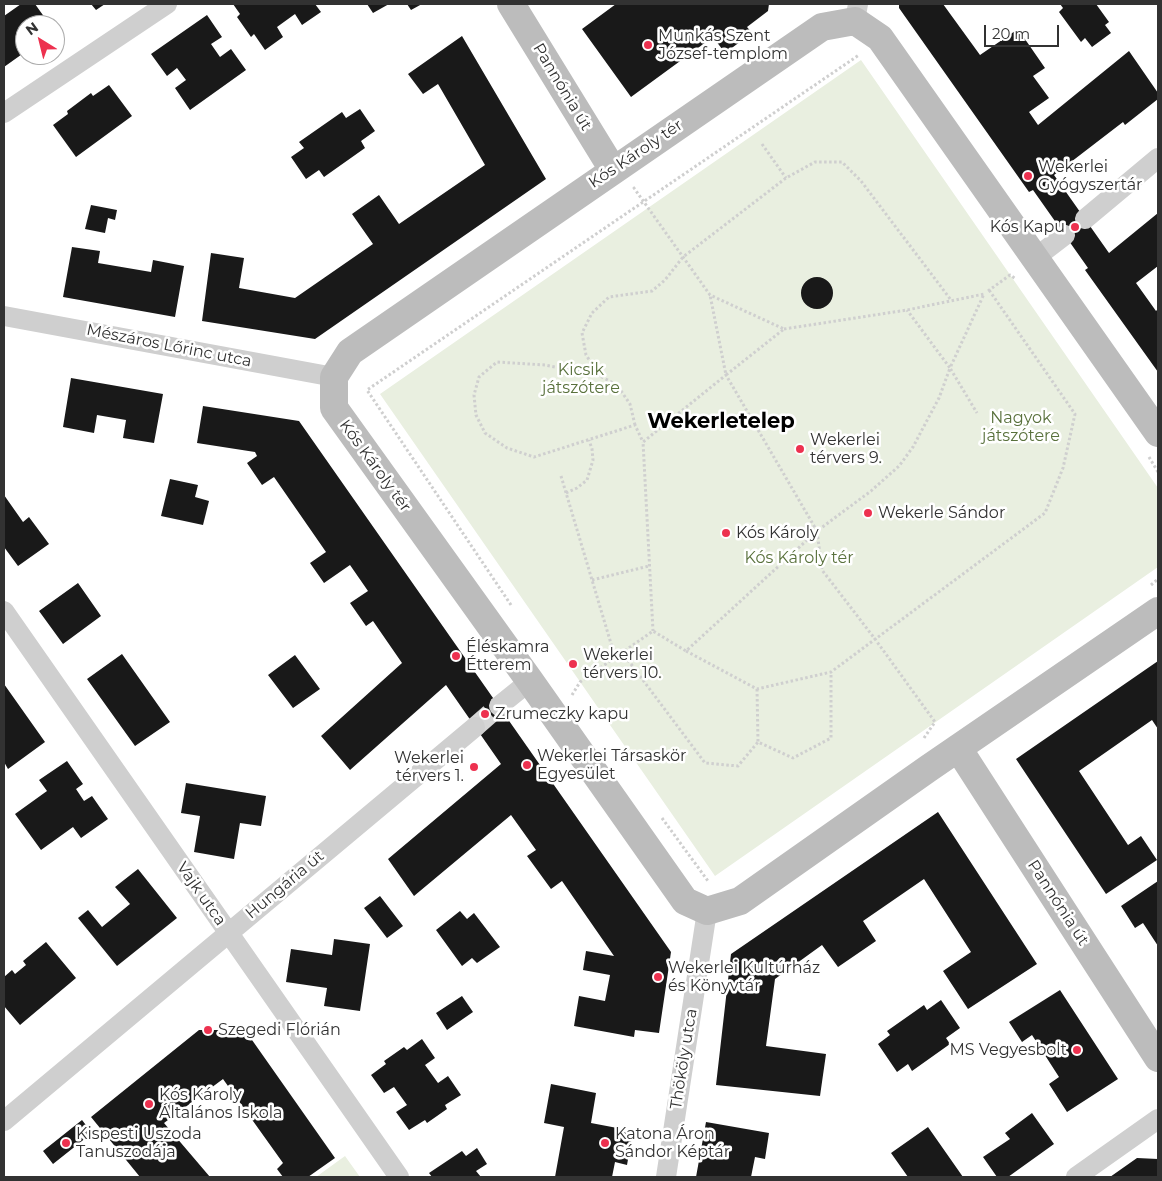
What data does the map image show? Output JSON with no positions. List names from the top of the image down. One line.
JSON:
{"streets":{"street":["Pannónia út","Kós Károly tér","Mészáros Lőrinc utca","Hungária út","Vajk utca","Thököly utca"]},"crossings":[["Pannónia út","Kós Károly tér"],["Kós Károly tér","Mészáros Lőrinc utca"],["Kós Károly tér","Thököly utca"],["Hungária út","Vajk utca"]],"districts":["Wekerletelep"],"parks":["Kicsik játszótere","Nagyok játszótere","Kós Károly tér"],"places":["Munkás Szent József-templom","Wekerlei Gyógyszertár","Kós Kapu","Wekerlei térvers 9.","Wekerle Sándor","Kós Károly","Éléskamra Étterem","Wekerlei térvers 10.","Zrumeczky kapu","Wekerlei Társaskör Egyesület","Wekerlei térvers 1.","Wekerlei Kultúrház és Könyvtár","Szegedi Flórián","MS Vegyesbolt","Kós Károly Általános Iskola","Kispesti Uszoda Tanuszodája","Katona Áron Sándor Képtár"],"scale_bar":"20 m","north":"top left"}
